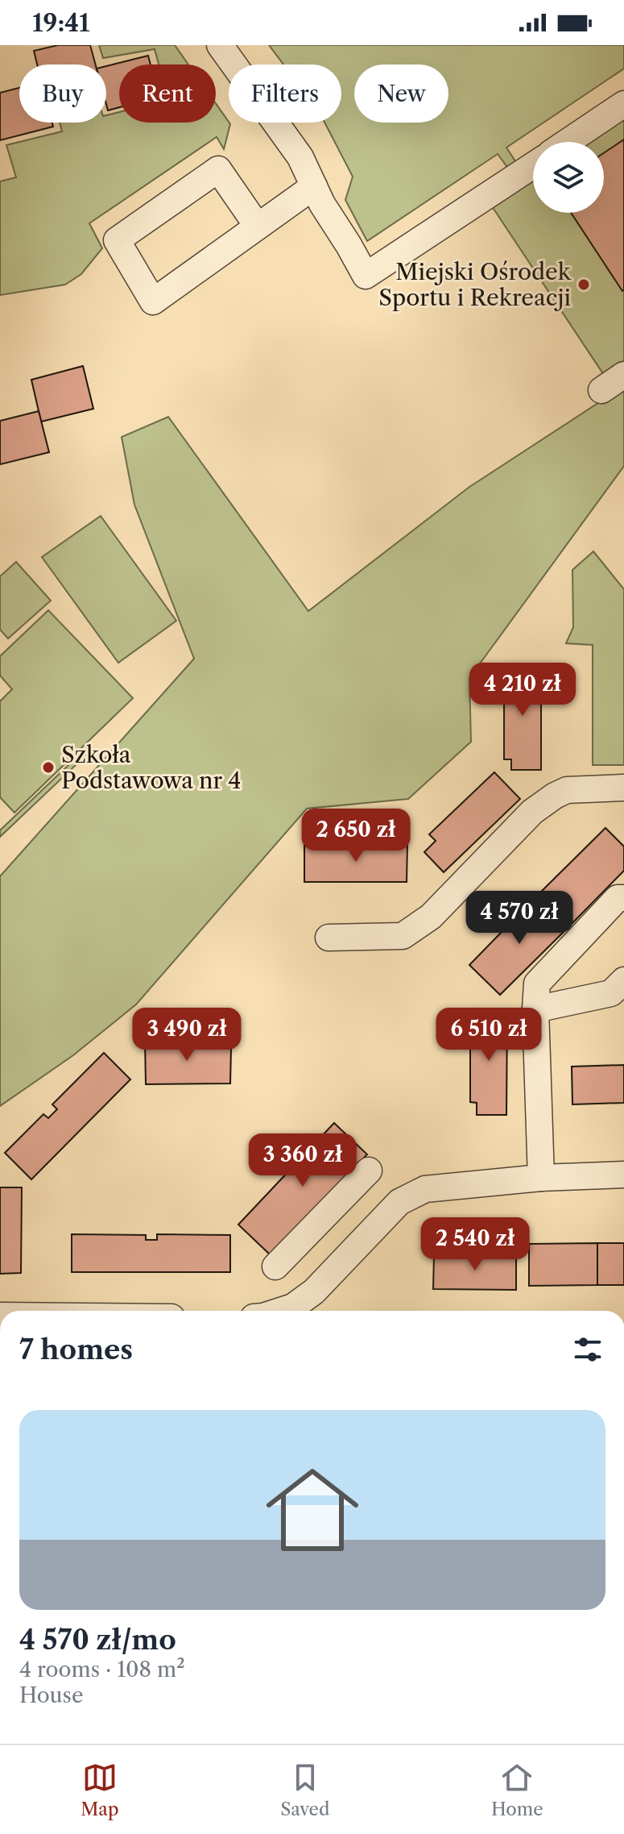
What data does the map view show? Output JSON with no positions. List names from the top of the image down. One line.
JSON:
{"places":["Miejski Ośrodek Sportu i Rekreacji","Szkoła Podstawowa nr 4"],"page":{"status":"19:41","chip":["Buy","Rent","Filters","New"],"price":["4 210 zł","2 650 zł","4 570 zł","3 490 zł","6 510 zł","3 360 zł","2 540 zł"],"heading":"7 homes","list":[{"name":"4 570 zł/mo","note":"4 rooms · 108 m² · House"}],"tabs":["Map","Saved","Home"]}}
